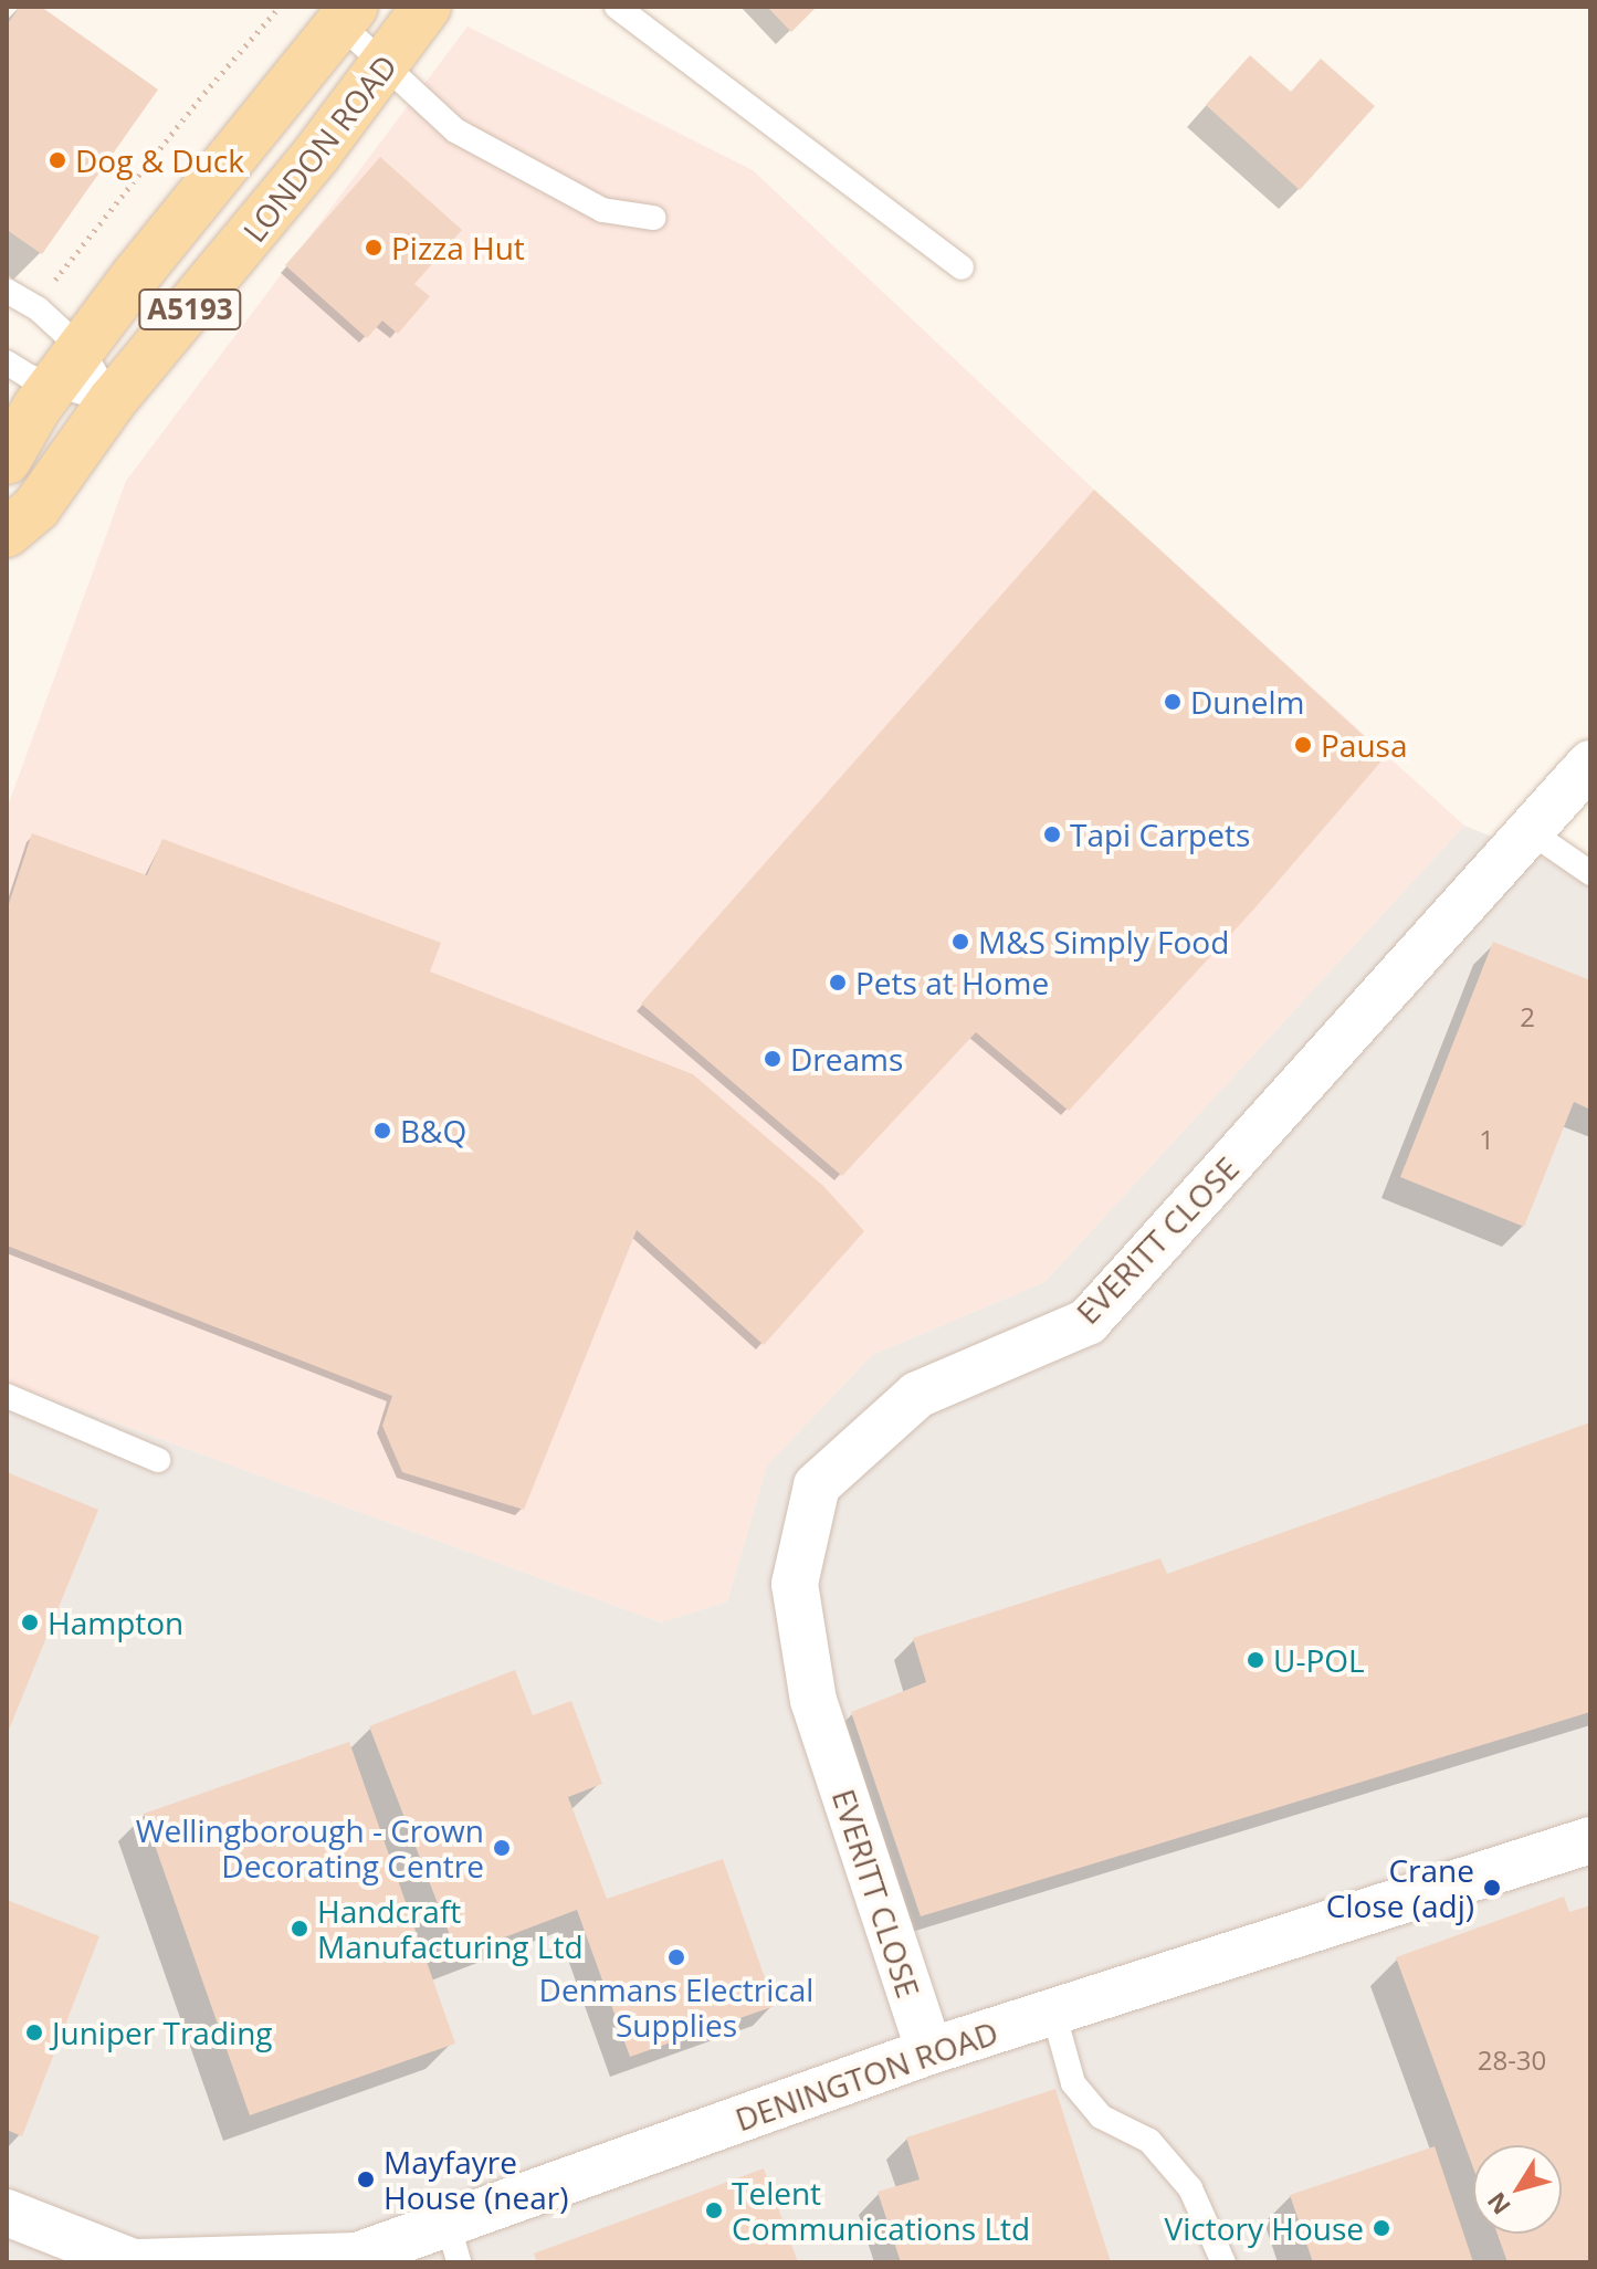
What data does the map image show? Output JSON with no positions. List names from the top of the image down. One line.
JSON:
{"streets":{"main road":["LONDON ROAD","A5193"],"street":["EVERITT CLOSE","DENINGTON ROAD"]},"crossings":[["EVERITT CLOSE","DENINGTON ROAD"]],"places":["Dog & Duck","Pizza Hut","Dunelm","Pausa","Tapi Carpets","M&S Simply Food","Pets at Home","Dreams","B&Q","Hampton","U-POL","Wellingborough - Crown Decorating Centre","Crane Close (adj)","Handcraft Manufacturing Ltd","Denmans Electrical Supplies","Juniper Trading","Mayfayre House (near)","Telent Communications Ltd","Victory House"],"house_numbers":["2","1","28-30"],"north":"bottom left"}
